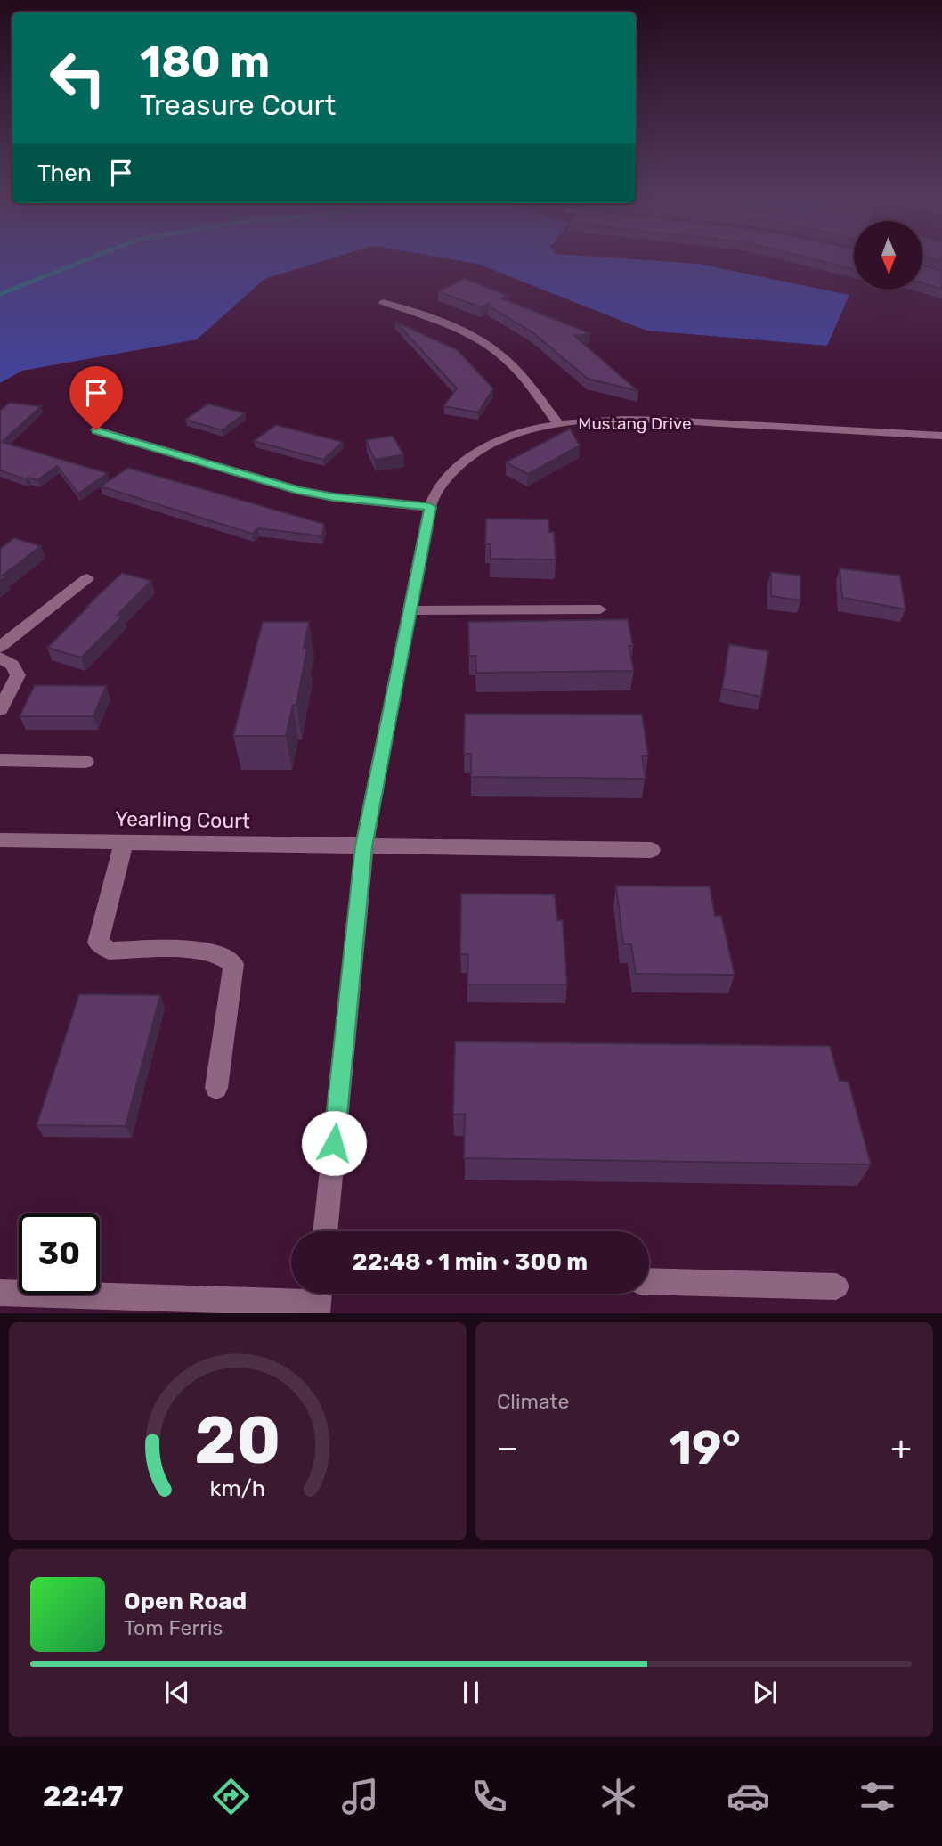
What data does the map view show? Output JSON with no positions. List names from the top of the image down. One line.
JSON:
{"streets":{"street":["Mustang Drive","Yearling Court"]},"crossings":[["Mustang Drive","Yearling Court"]],"north":"bottom","page":{"turn":["180 m","Treasure Court"],"then":"Then","limit":"30","trip":"22:48 · 1 min · 300 m","tile":"Climate","heat":["−","19°","+"],"song":["Open Road","Tom Ferris"],"tabs":"22:47","gauge":["20","km/h"]}}
